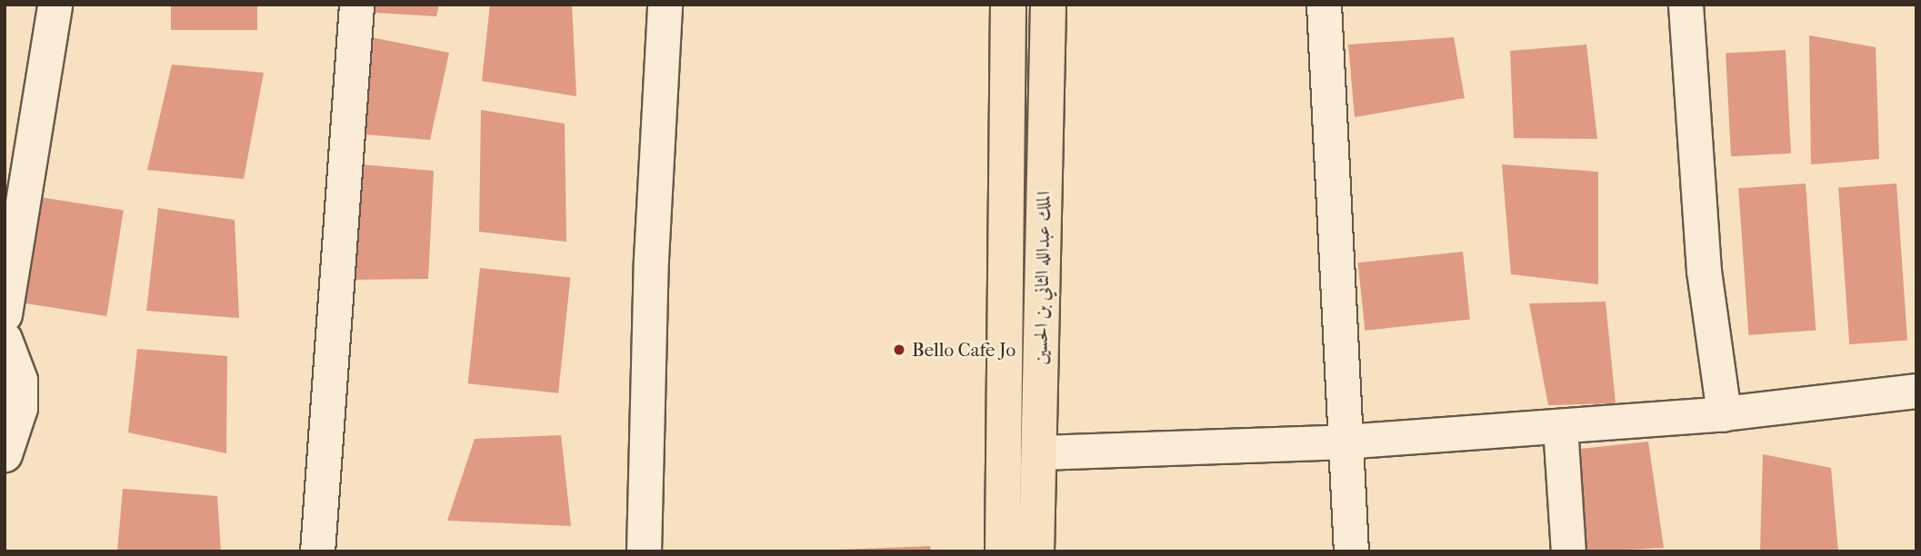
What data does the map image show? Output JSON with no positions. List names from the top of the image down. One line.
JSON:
{"streets":{"main road":["الملك عبدالله الثاني بن الحسين"]},"places":["Bello Cafe Jo"]}
